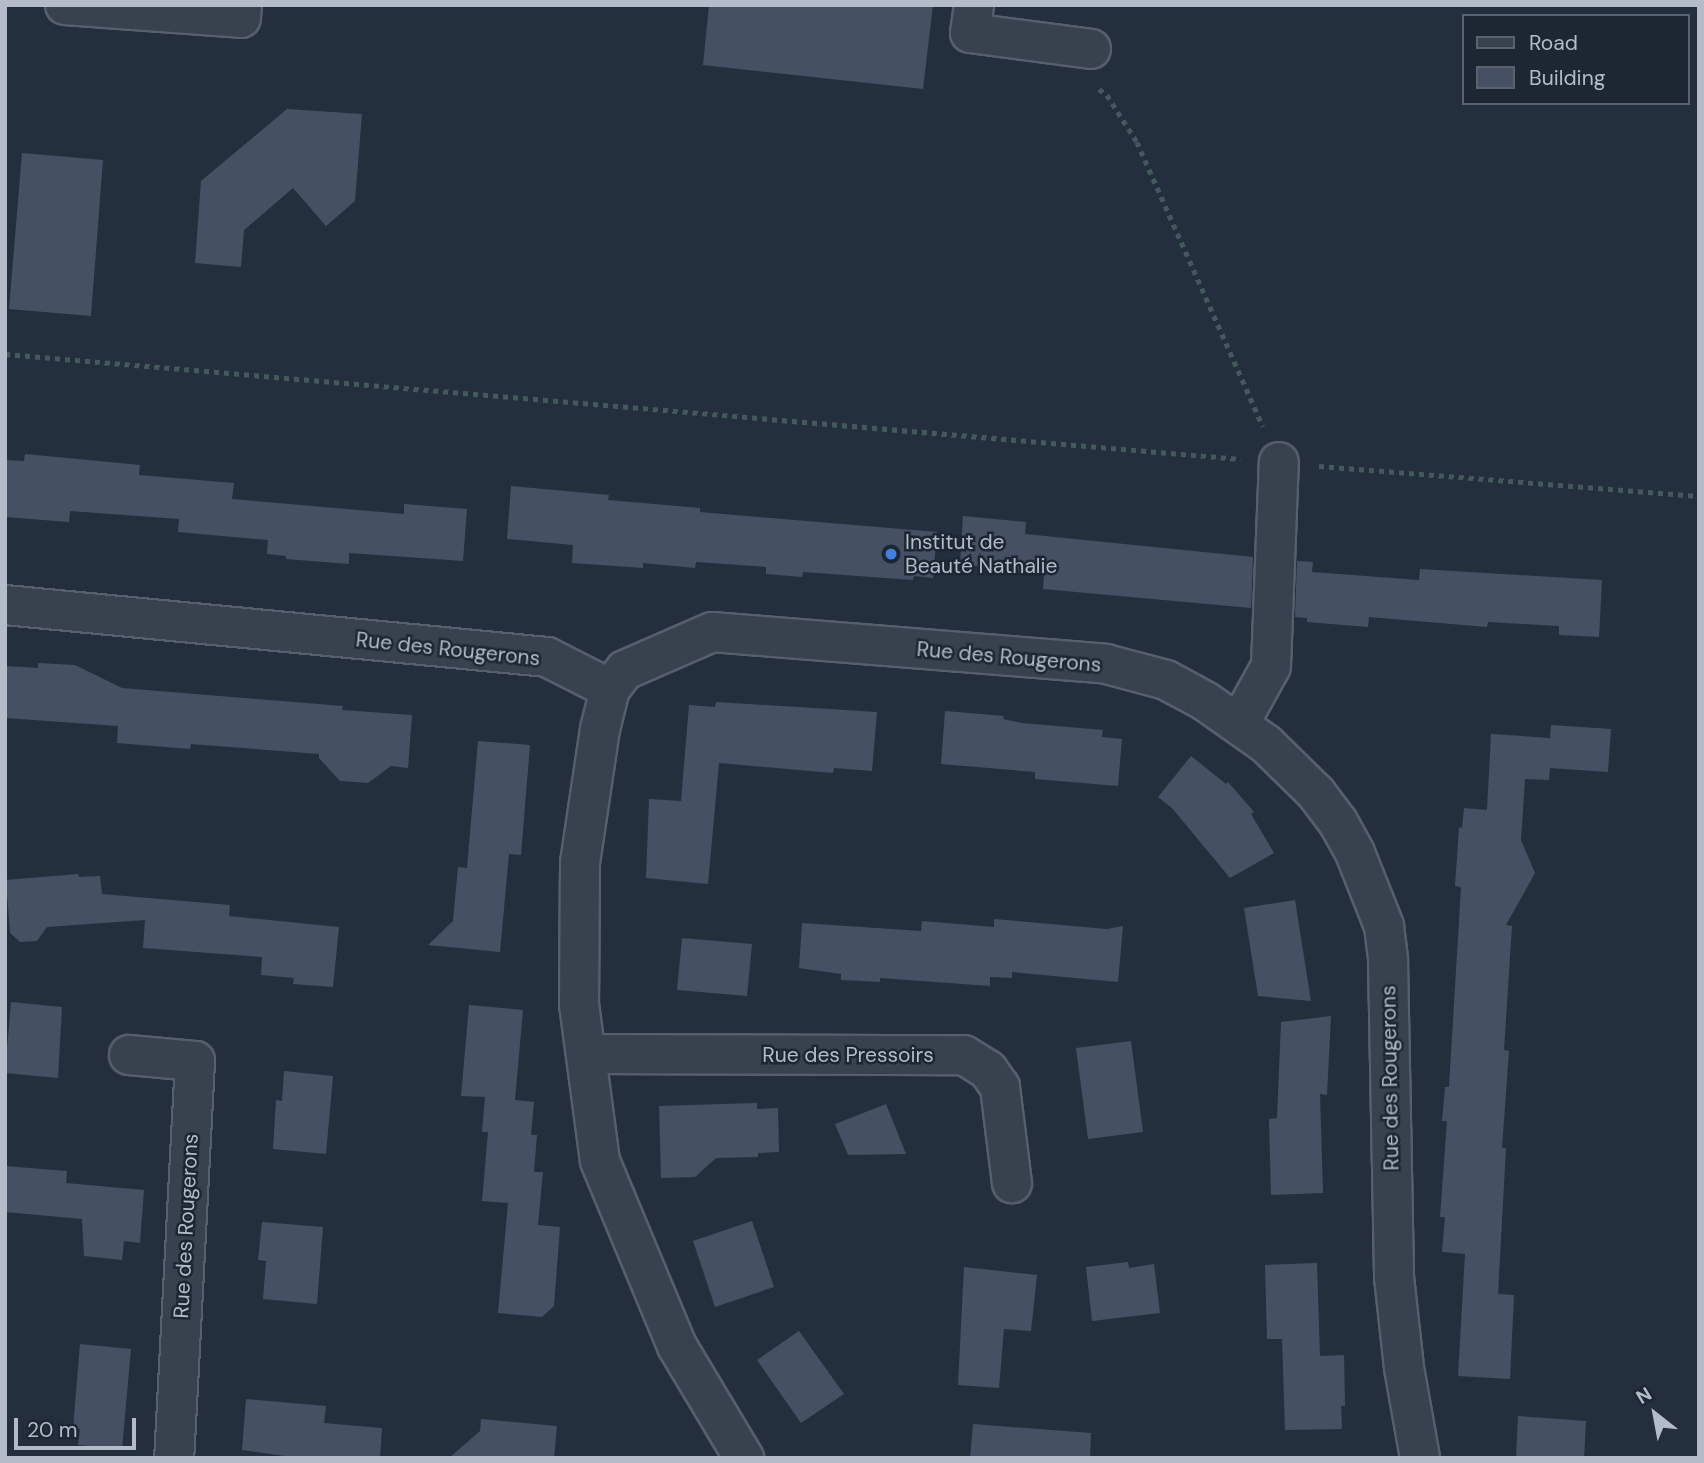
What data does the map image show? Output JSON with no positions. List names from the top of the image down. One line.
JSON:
{"streets":{"street":["Rue des Rougerons","Rue des Pressoirs"]},"places":["Institut de Beauté Nathalie"],"legend":["Road","Building"],"scale_bar":"20 m","north":"top left"}
